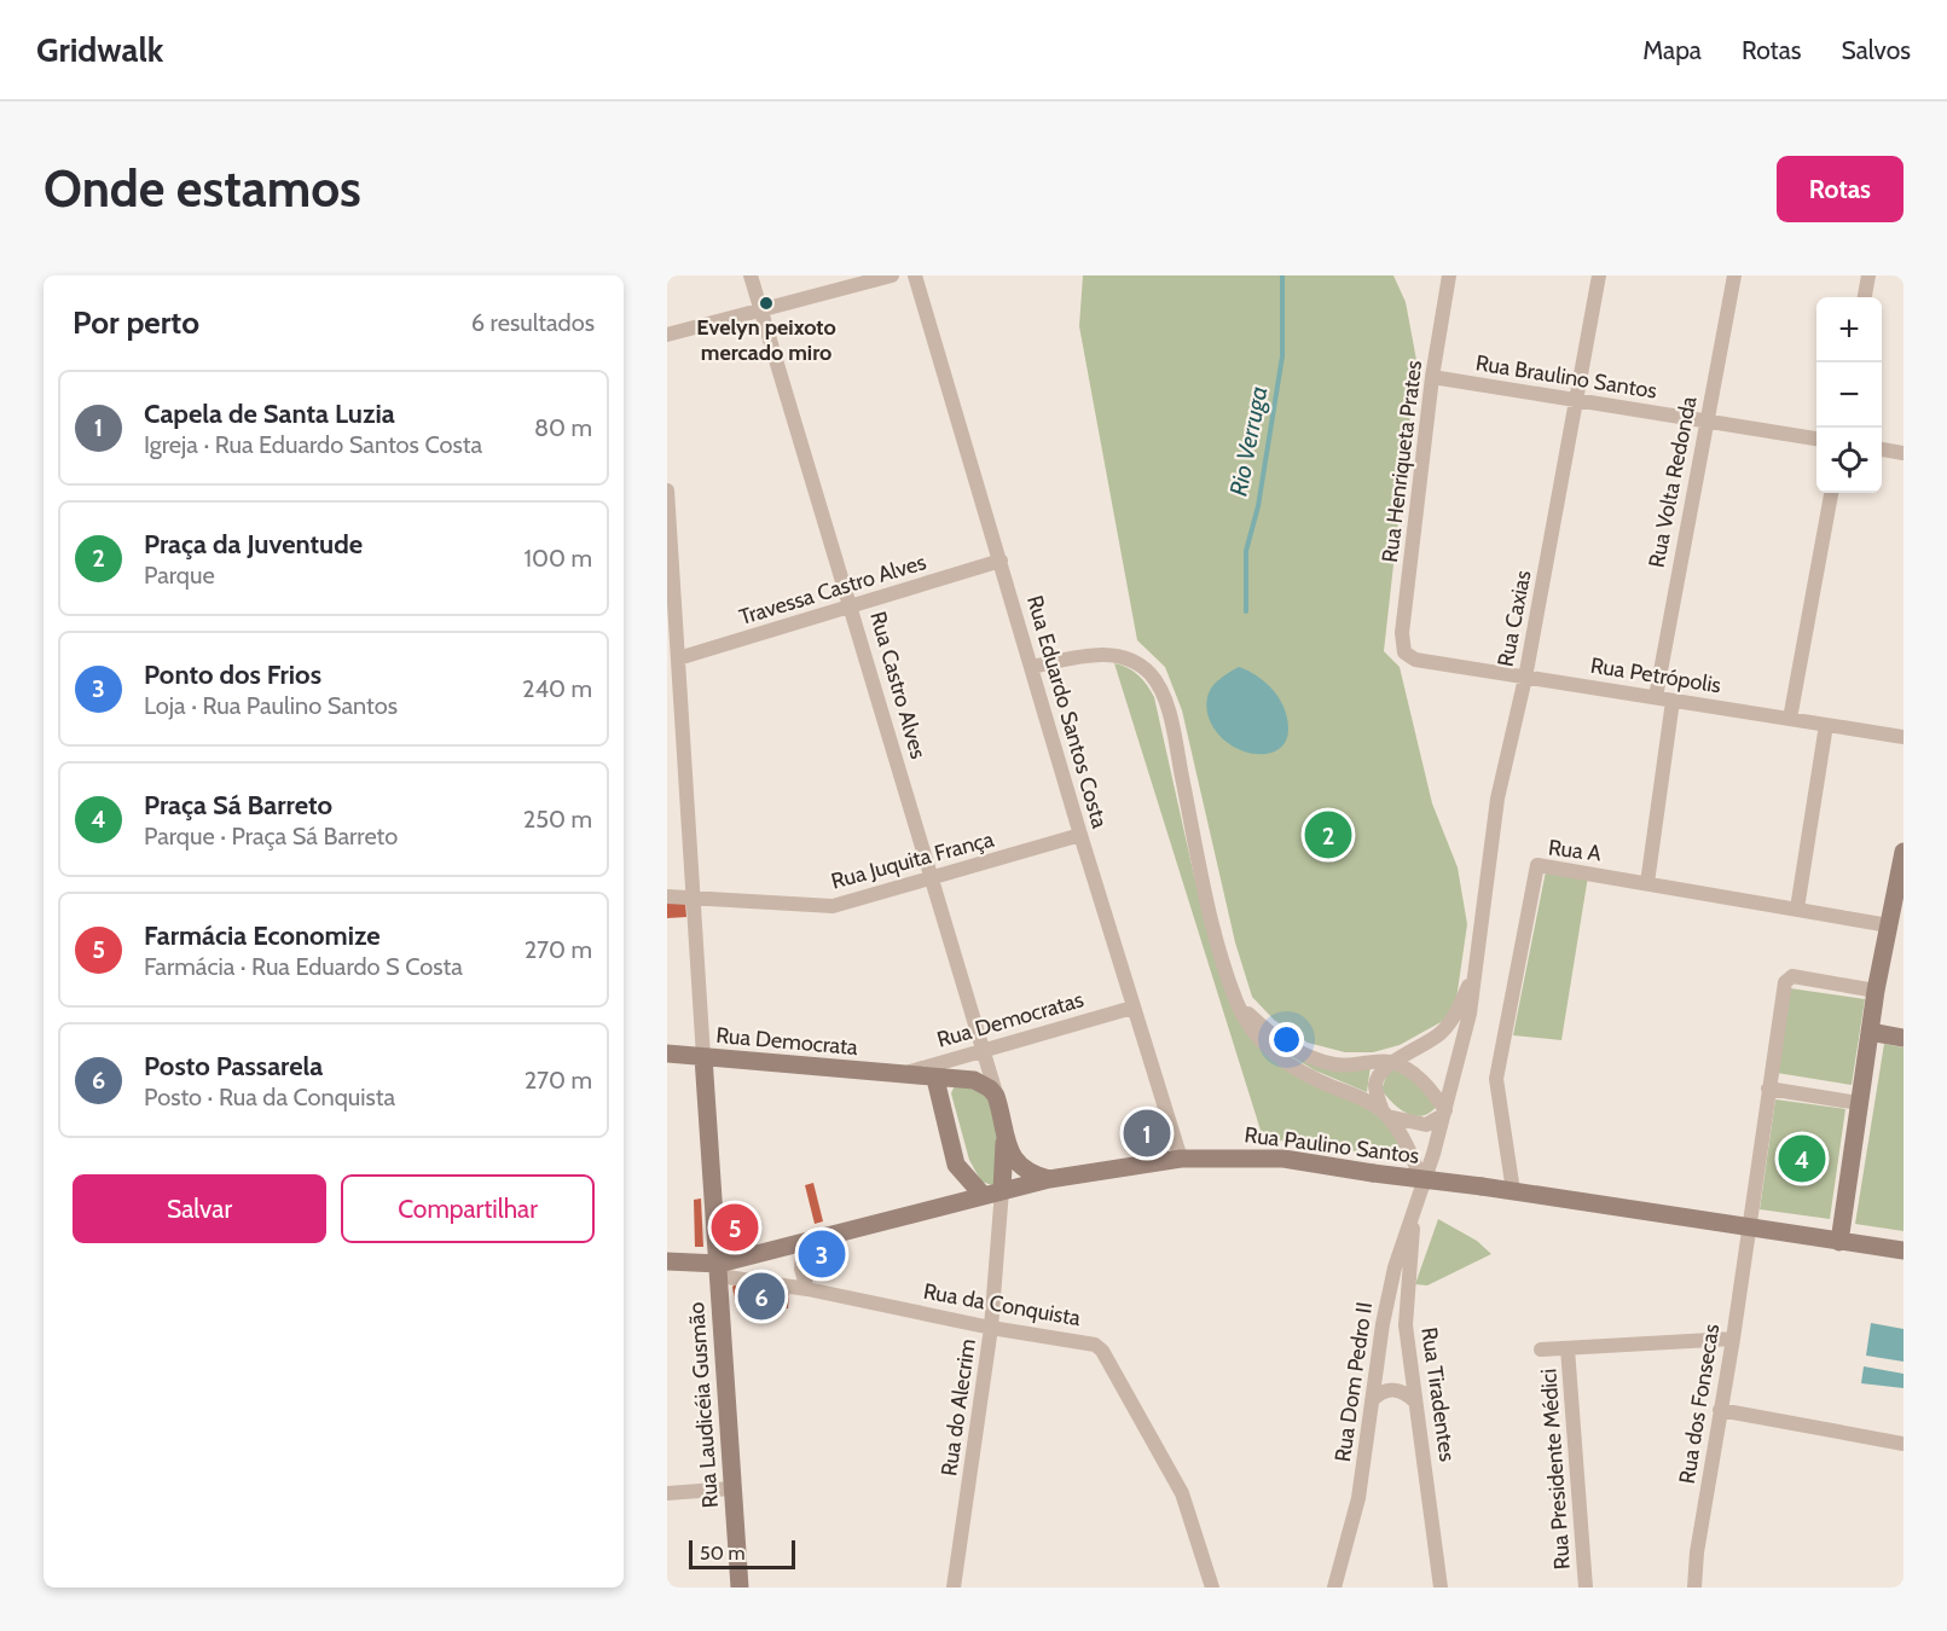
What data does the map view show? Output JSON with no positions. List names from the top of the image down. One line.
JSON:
{"streets":{"main road":["Rua Democrata","Rua Paulino Santos","Rua Laudicéia Gusmão"],"street":["Rua Braulino Santos","Rua Henriqueta Prates","Rua Volta Redonda","Travessa Castro Alves","Rua Caxias","Rua Petrópolis","Rua Castro Alves","Rua Eduardo Santos Costa","Rua A","Rua Juquita França","Rua Democratas","Rua da Conquista","Rua Dom Pedro II","Rua Tiradentes","Rua dos Fonsecas","Rua do Alecrim","Rua Presidente Médici"]},"crossings":[["Rua Braulino Santos","Rua Henriqueta Prates"],["Rua Braulino Santos","Rua Volta Redonda"],["Rua Braulino Santos","Rua Caxias"],["Rua Henriqueta Prates","Rua Petrópolis"],["Rua Volta Redonda","Rua Petrópolis"],["Travessa Castro Alves","Rua Castro Alves"],["Travessa Castro Alves","Rua Eduardo Santos Costa"],["Rua Caxias","Rua Petrópolis"],["Rua Caxias","Rua Dom Pedro II"],["Rua Castro Alves","Rua Juquita França"],["Rua Castro Alves","Rua Democratas"],["Rua Castro Alves","Rua Democrata"],["Rua Eduardo Santos Costa","Rua Juquita França"],["Rua Eduardo Santos Costa","Rua Democratas"],["Rua Eduardo Santos Costa","Rua Paulino Santos"],["Rua A","Rua Paulino Santos"],["Rua Democratas","Rua Democrata"],["Rua Democrata","Rua Laudicéia Gusmão"],["Rua Paulino Santos","Rua da Conquista"],["Rua Paulino Santos","Rua dos Fonsecas"],["Rua Paulino Santos","Rua Laudicéia Gusmão"],["Rua Paulino Santos","Rua do Alecrim"],["Rua da Conquista","Rua Laudicéia Gusmão"],["Rua da Conquista","Rua do Alecrim"],["Rua Dom Pedro II","Rua Tiradentes"]],"water":["Rio Verruga"],"places":["Evelyn peixoto mercado miro"],"scale_bar":"50 m","page":{"header":"Gridwalk","nav":["Mapa","Rotas","Salvos"],"buttons":["Rotas",["Salvar","Compartilhar"]],"title":"Onde estamos","heading":["Por perto","6 resultados"],"map_buttons":["+","−"],"list":[{"mark":"1","name":"Capela de Santa Luzia","note":"Igreja · Rua Eduardo Santos Costa","value":"80 m"},{"mark":"2","name":"Praça da Juventude","note":"Parque","value":"100 m"},{"mark":"3","name":"Ponto dos Frios","note":"Loja · Rua Paulino Santos","value":"240 m"},{"mark":"4","name":"Praça Sá Barreto","note":"Parque · Praça Sá Barreto","value":"250 m"},{"mark":"5","name":"Farmácia Economize","note":"Farmácia · Rua Eduardo S Costa","value":"270 m"},{"mark":"6","name":"Posto Passarela","note":"Posto · Rua da Conquista","value":"270 m"}],"pins":["2","1","4","5","3","6"],"scale":"50 m"}}
